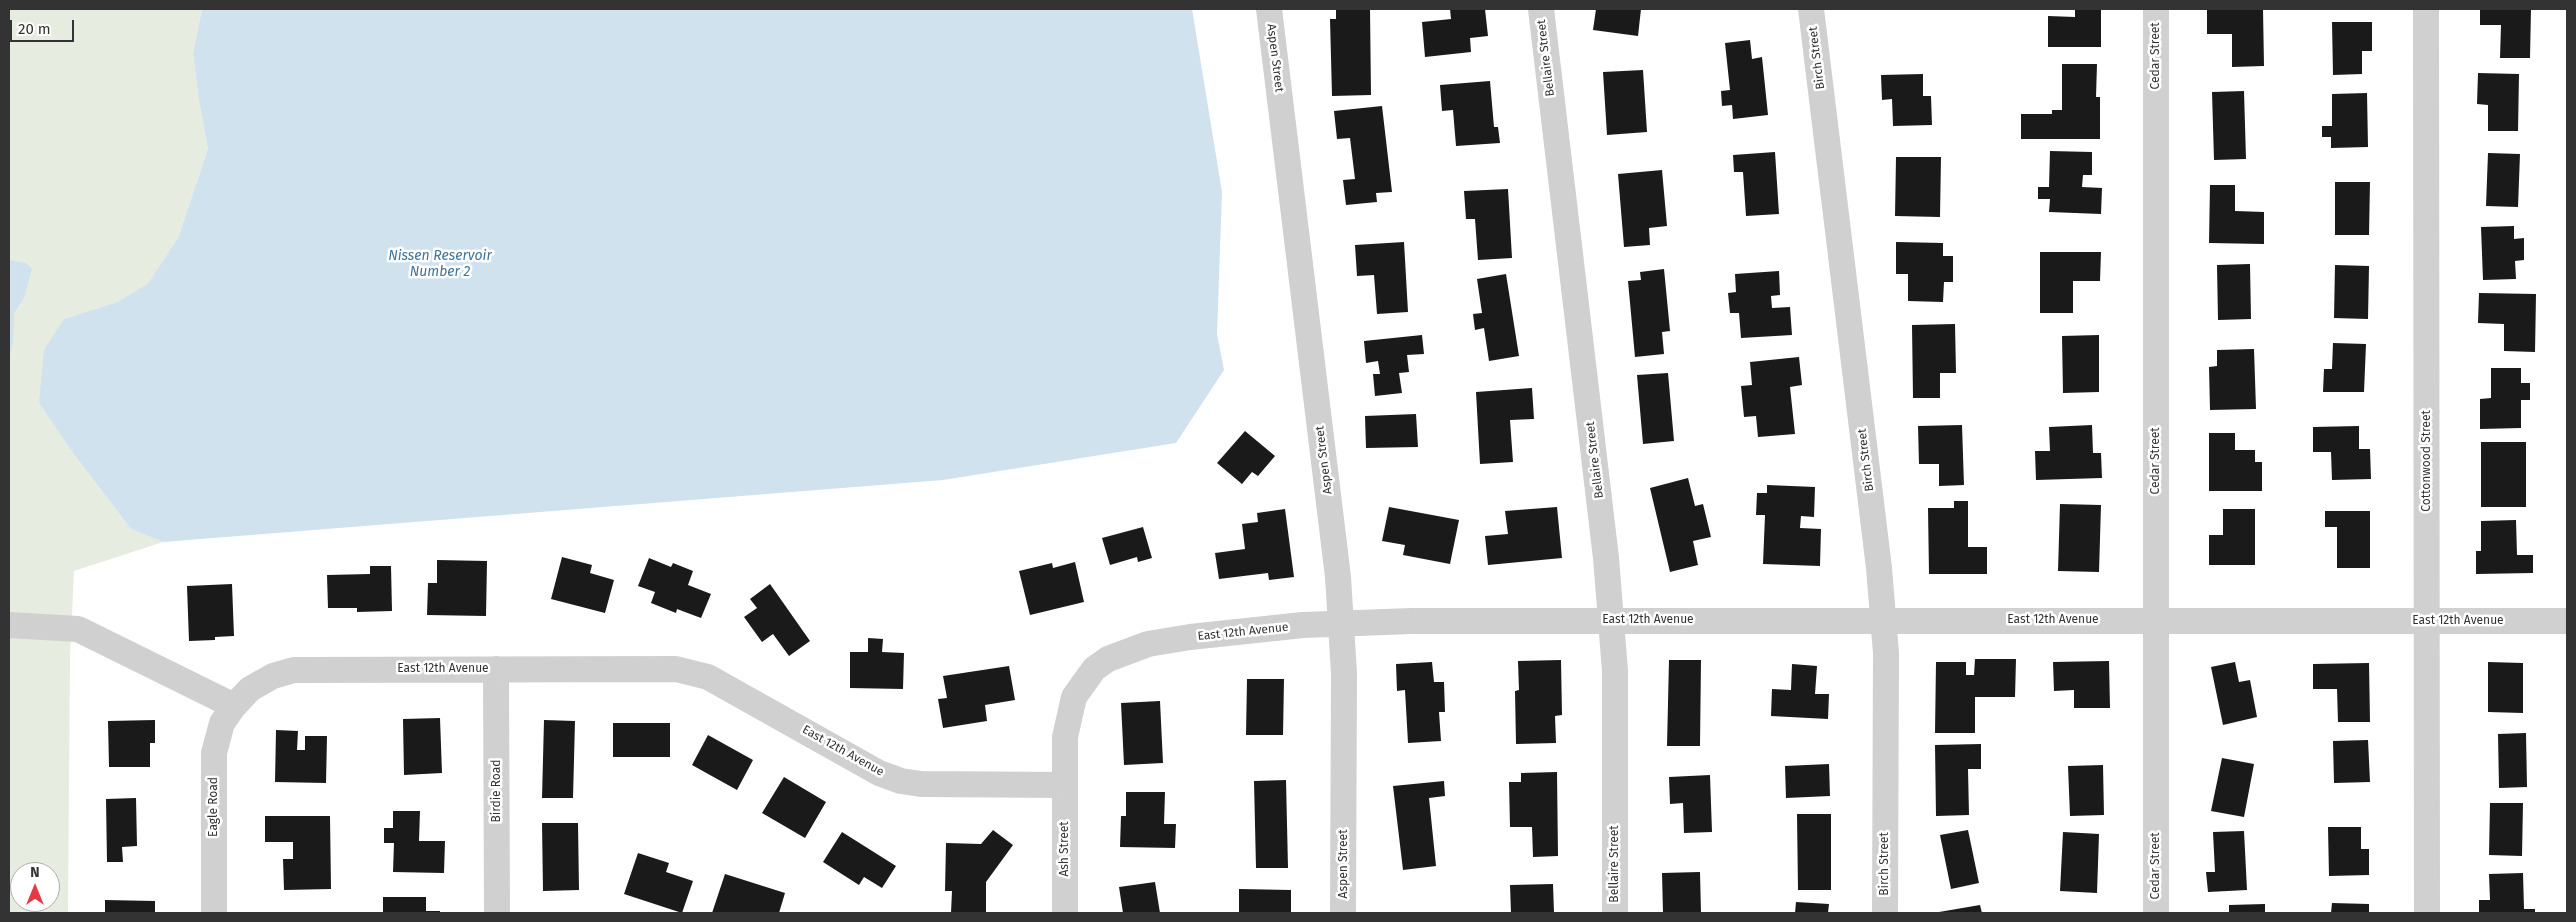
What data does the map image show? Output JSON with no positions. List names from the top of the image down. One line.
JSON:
{"streets":{"street":["Cedar Street","Aspen Street","Bellaire Street","Birch Street","Cottonwood Street","East 12th Avenue","Birdie Road","Eagle Road","Ash Street"]},"crossings":[["Cedar Street","East 12th Avenue"],["Aspen Street","East 12th Avenue"],["Bellaire Street","East 12th Avenue"],["Birch Street","East 12th Avenue"],["Cottonwood Street","East 12th Avenue"],["East 12th Avenue","Birdie Road"],["East 12th Avenue","Eagle Road"],["East 12th Avenue","Ash Street"]],"water":["Nissen Reservoir Number 2"],"scale_bar":"20 m","north":"top"}
